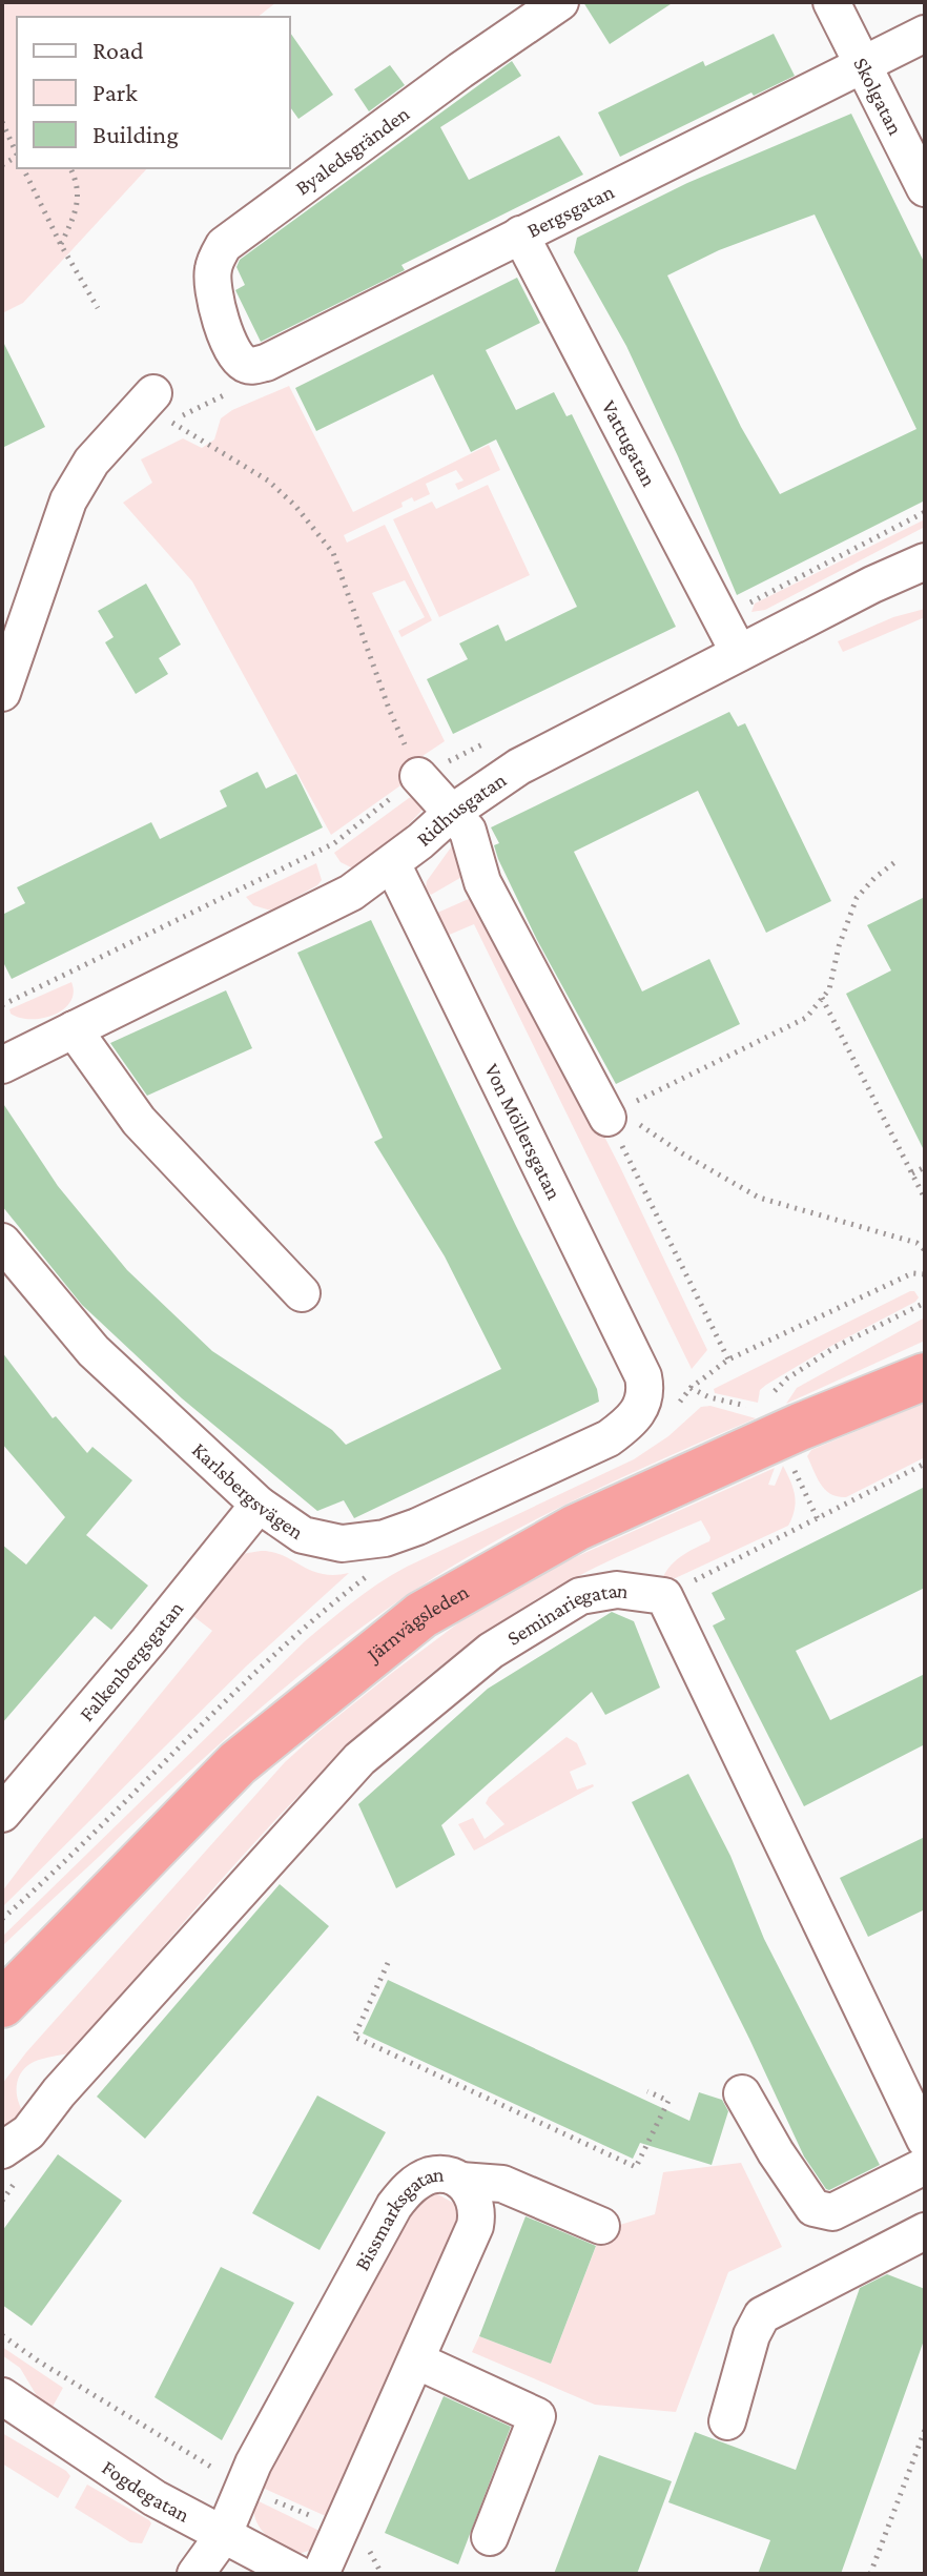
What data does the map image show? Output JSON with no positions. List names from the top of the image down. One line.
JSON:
{"streets":{"highway":["Järnvägsleden"],"street":["Skolgatan","Byaledsgränden","Bergsgatan","Vattugatan","Ridhusgatan","Von Möllersgatan","Karlsbergsvägen","Seminariegatan","Falkenbergsgatan","Bissmarksgatan","Fogdegatan"]},"crossings":[["Skolgatan","Bergsgatan"],["Byaledsgränden","Bergsgatan"],["Bergsgatan","Vattugatan"],["Vattugatan","Ridhusgatan"],["Ridhusgatan","Von Möllersgatan"],["Von Möllersgatan","Karlsbergsvägen"],["Karlsbergsvägen","Falkenbergsgatan"],["Bissmarksgatan","Fogdegatan"]],"legend":["Road","Park","Building"]}
